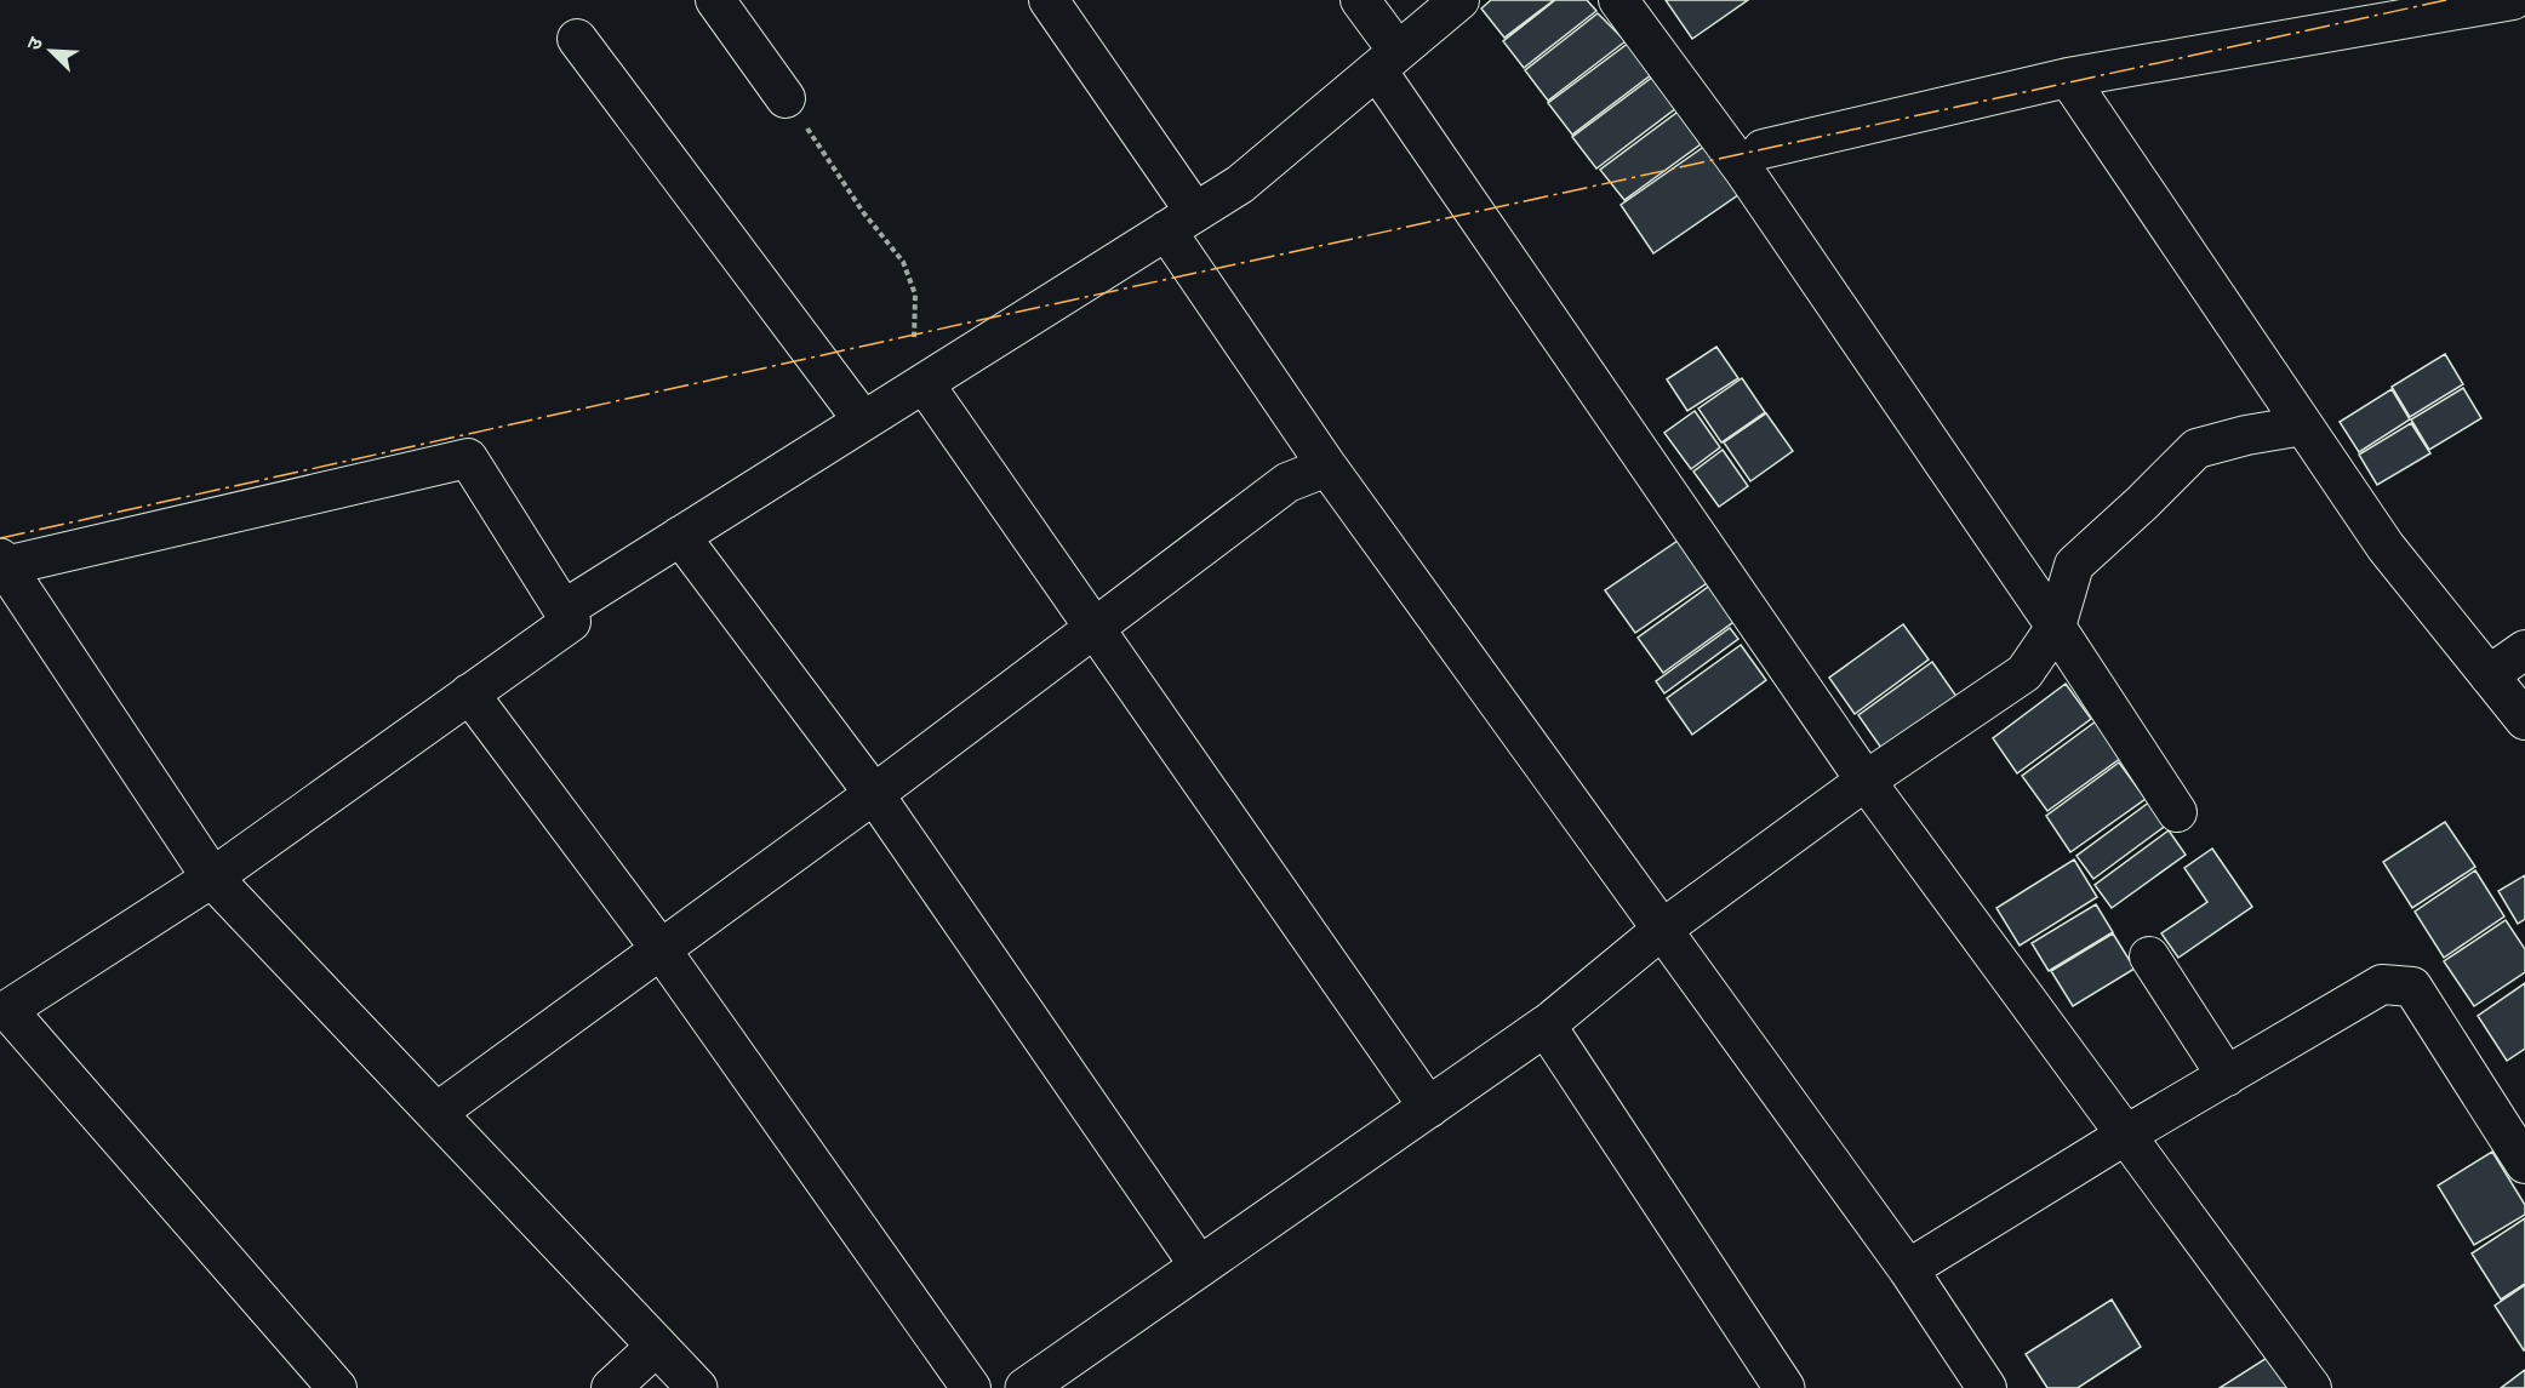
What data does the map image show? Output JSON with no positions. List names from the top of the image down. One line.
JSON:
{"north":"top left"}
